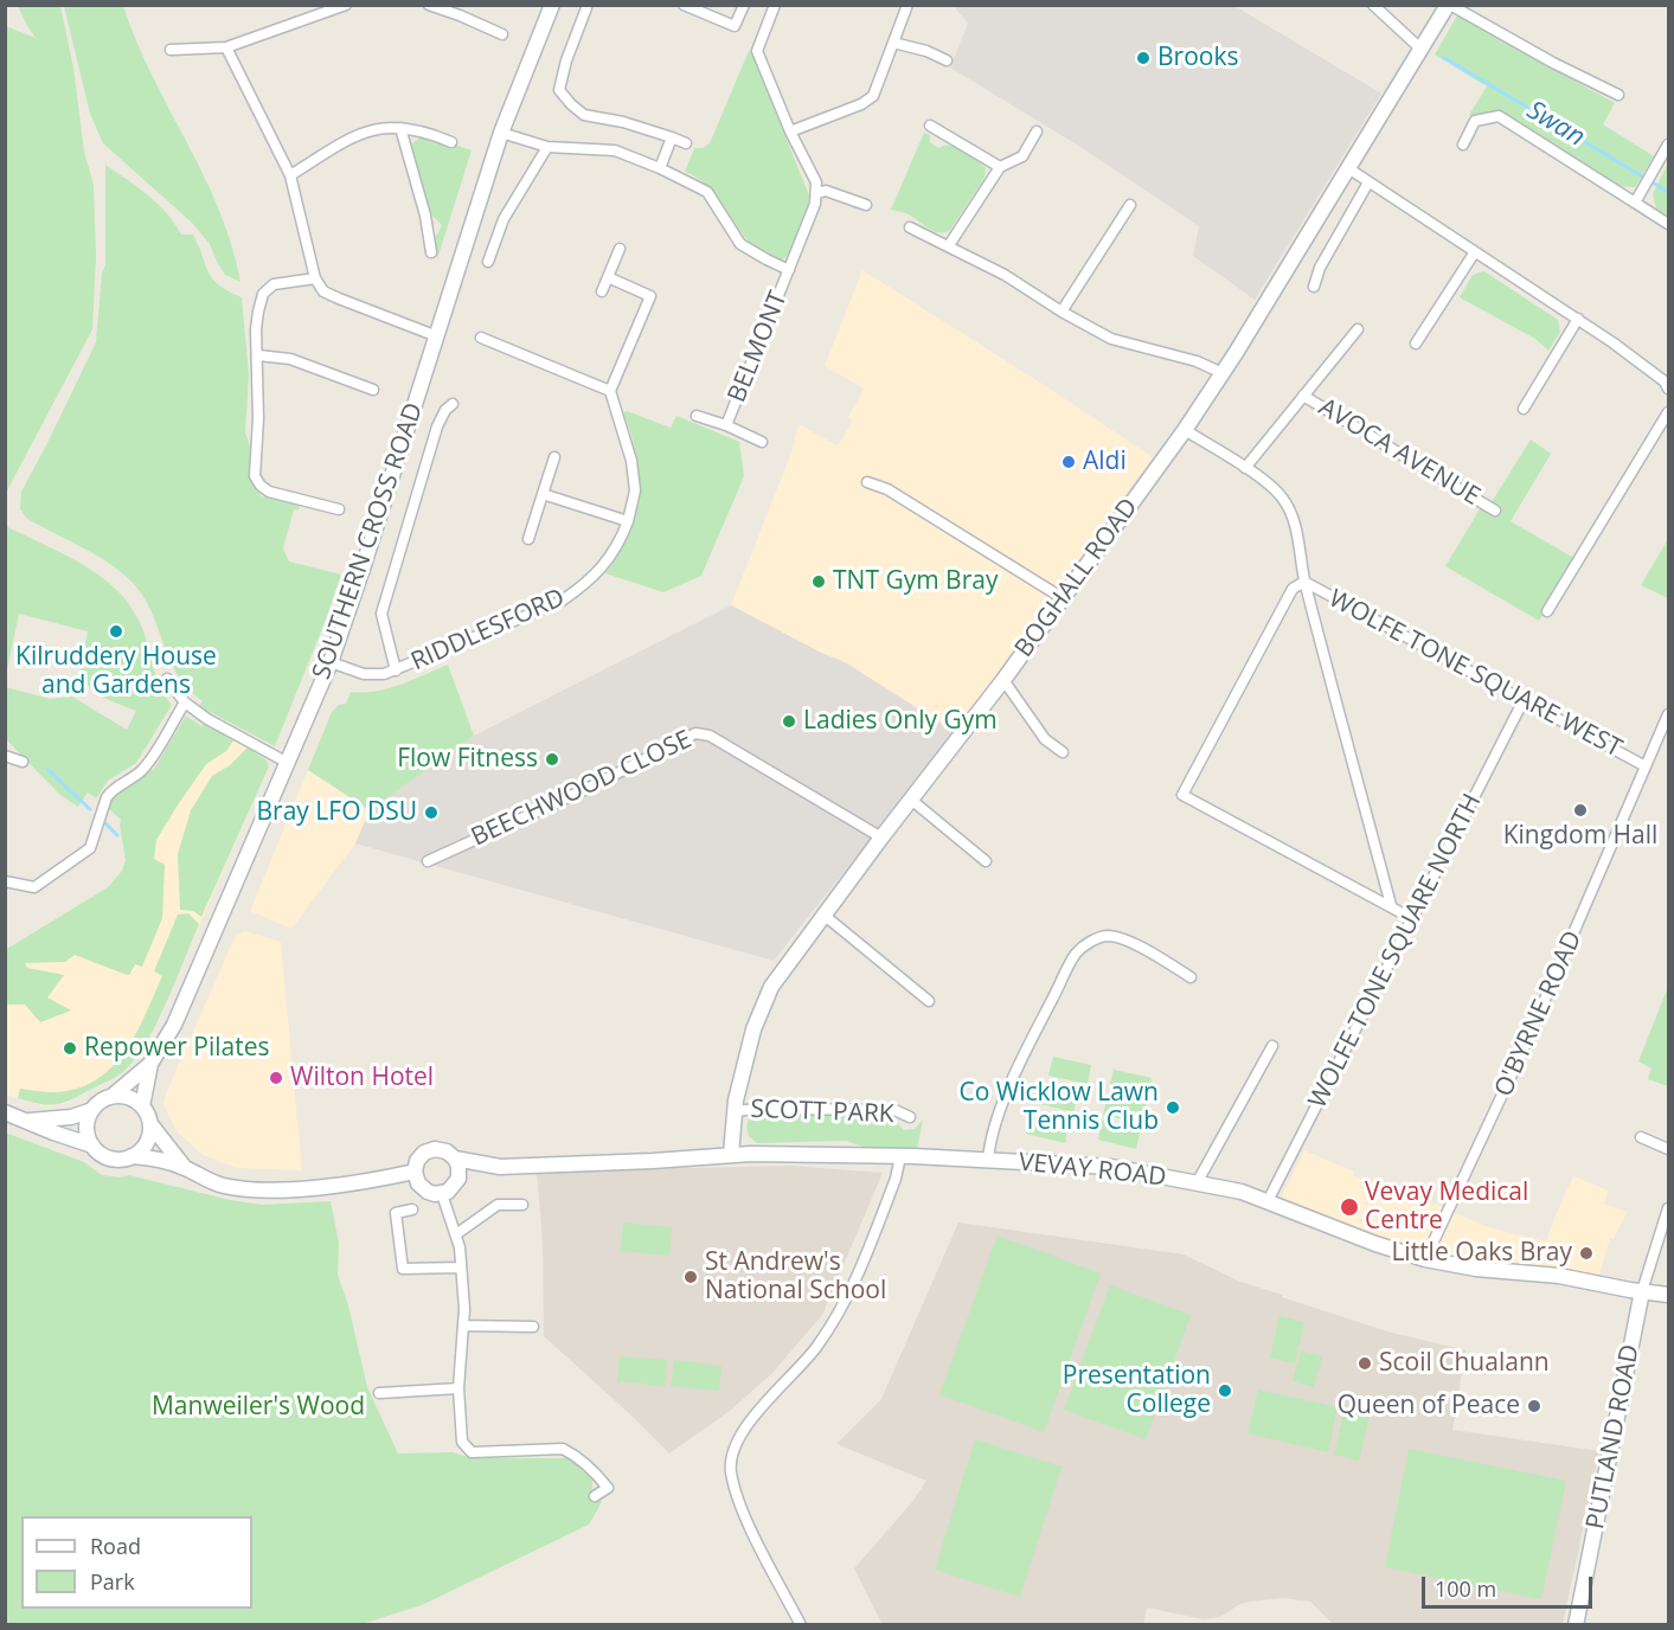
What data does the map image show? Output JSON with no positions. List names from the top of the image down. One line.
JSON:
{"streets":{"main road":["SOUTHERN CROSS ROAD","BOGHALL ROAD","VEVAY ROAD","PUTLAND ROAD"],"street":["BELMONT","AVOCA AVENUE","RIDDLESFORD","WOLFE TONE SQUARE WEST","BEECHWOOD CLOSE","WOLFE TONE SQUARE NORTH","O'BYRNE ROAD","SCOTT PARK"]},"crossings":[["BELMONT","SOUTHERN CROSS ROAD"],["AVOCA AVENUE","WOLFE TONE SQUARE WEST"],["SOUTHERN CROSS ROAD","RIDDLESFORD"],["BOGHALL ROAD","WOLFE TONE SQUARE WEST"],["BOGHALL ROAD","BEECHWOOD CLOSE"],["BOGHALL ROAD","SCOTT PARK"],["BOGHALL ROAD","VEVAY ROAD"],["WOLFE TONE SQUARE WEST","WOLFE TONE SQUARE NORTH"],["WOLFE TONE SQUARE WEST","O'BYRNE ROAD"],["WOLFE TONE SQUARE NORTH","VEVAY ROAD"],["O'BYRNE ROAD","VEVAY ROAD"],["VEVAY ROAD","PUTLAND ROAD"]],"water":["Swan"],"parks":["Manweiler's Wood"],"places":["Brooks","Aldi","TNT Gym Bray","Kilruddery House and Gardens","Ladies Only Gym","Flow Fitness","Kingdom Hall","Bray LFO DSU","Repower Pilates","Wilton Hotel","Co Wicklow Lawn Tennis Club","Vevay Medical Centre","Little Oaks Bray","St Andrew's National School","Scoil Chualann","Presentation College","Queen of Peace"],"legend":["Road","Park"],"scale_bar":"100 m"}
